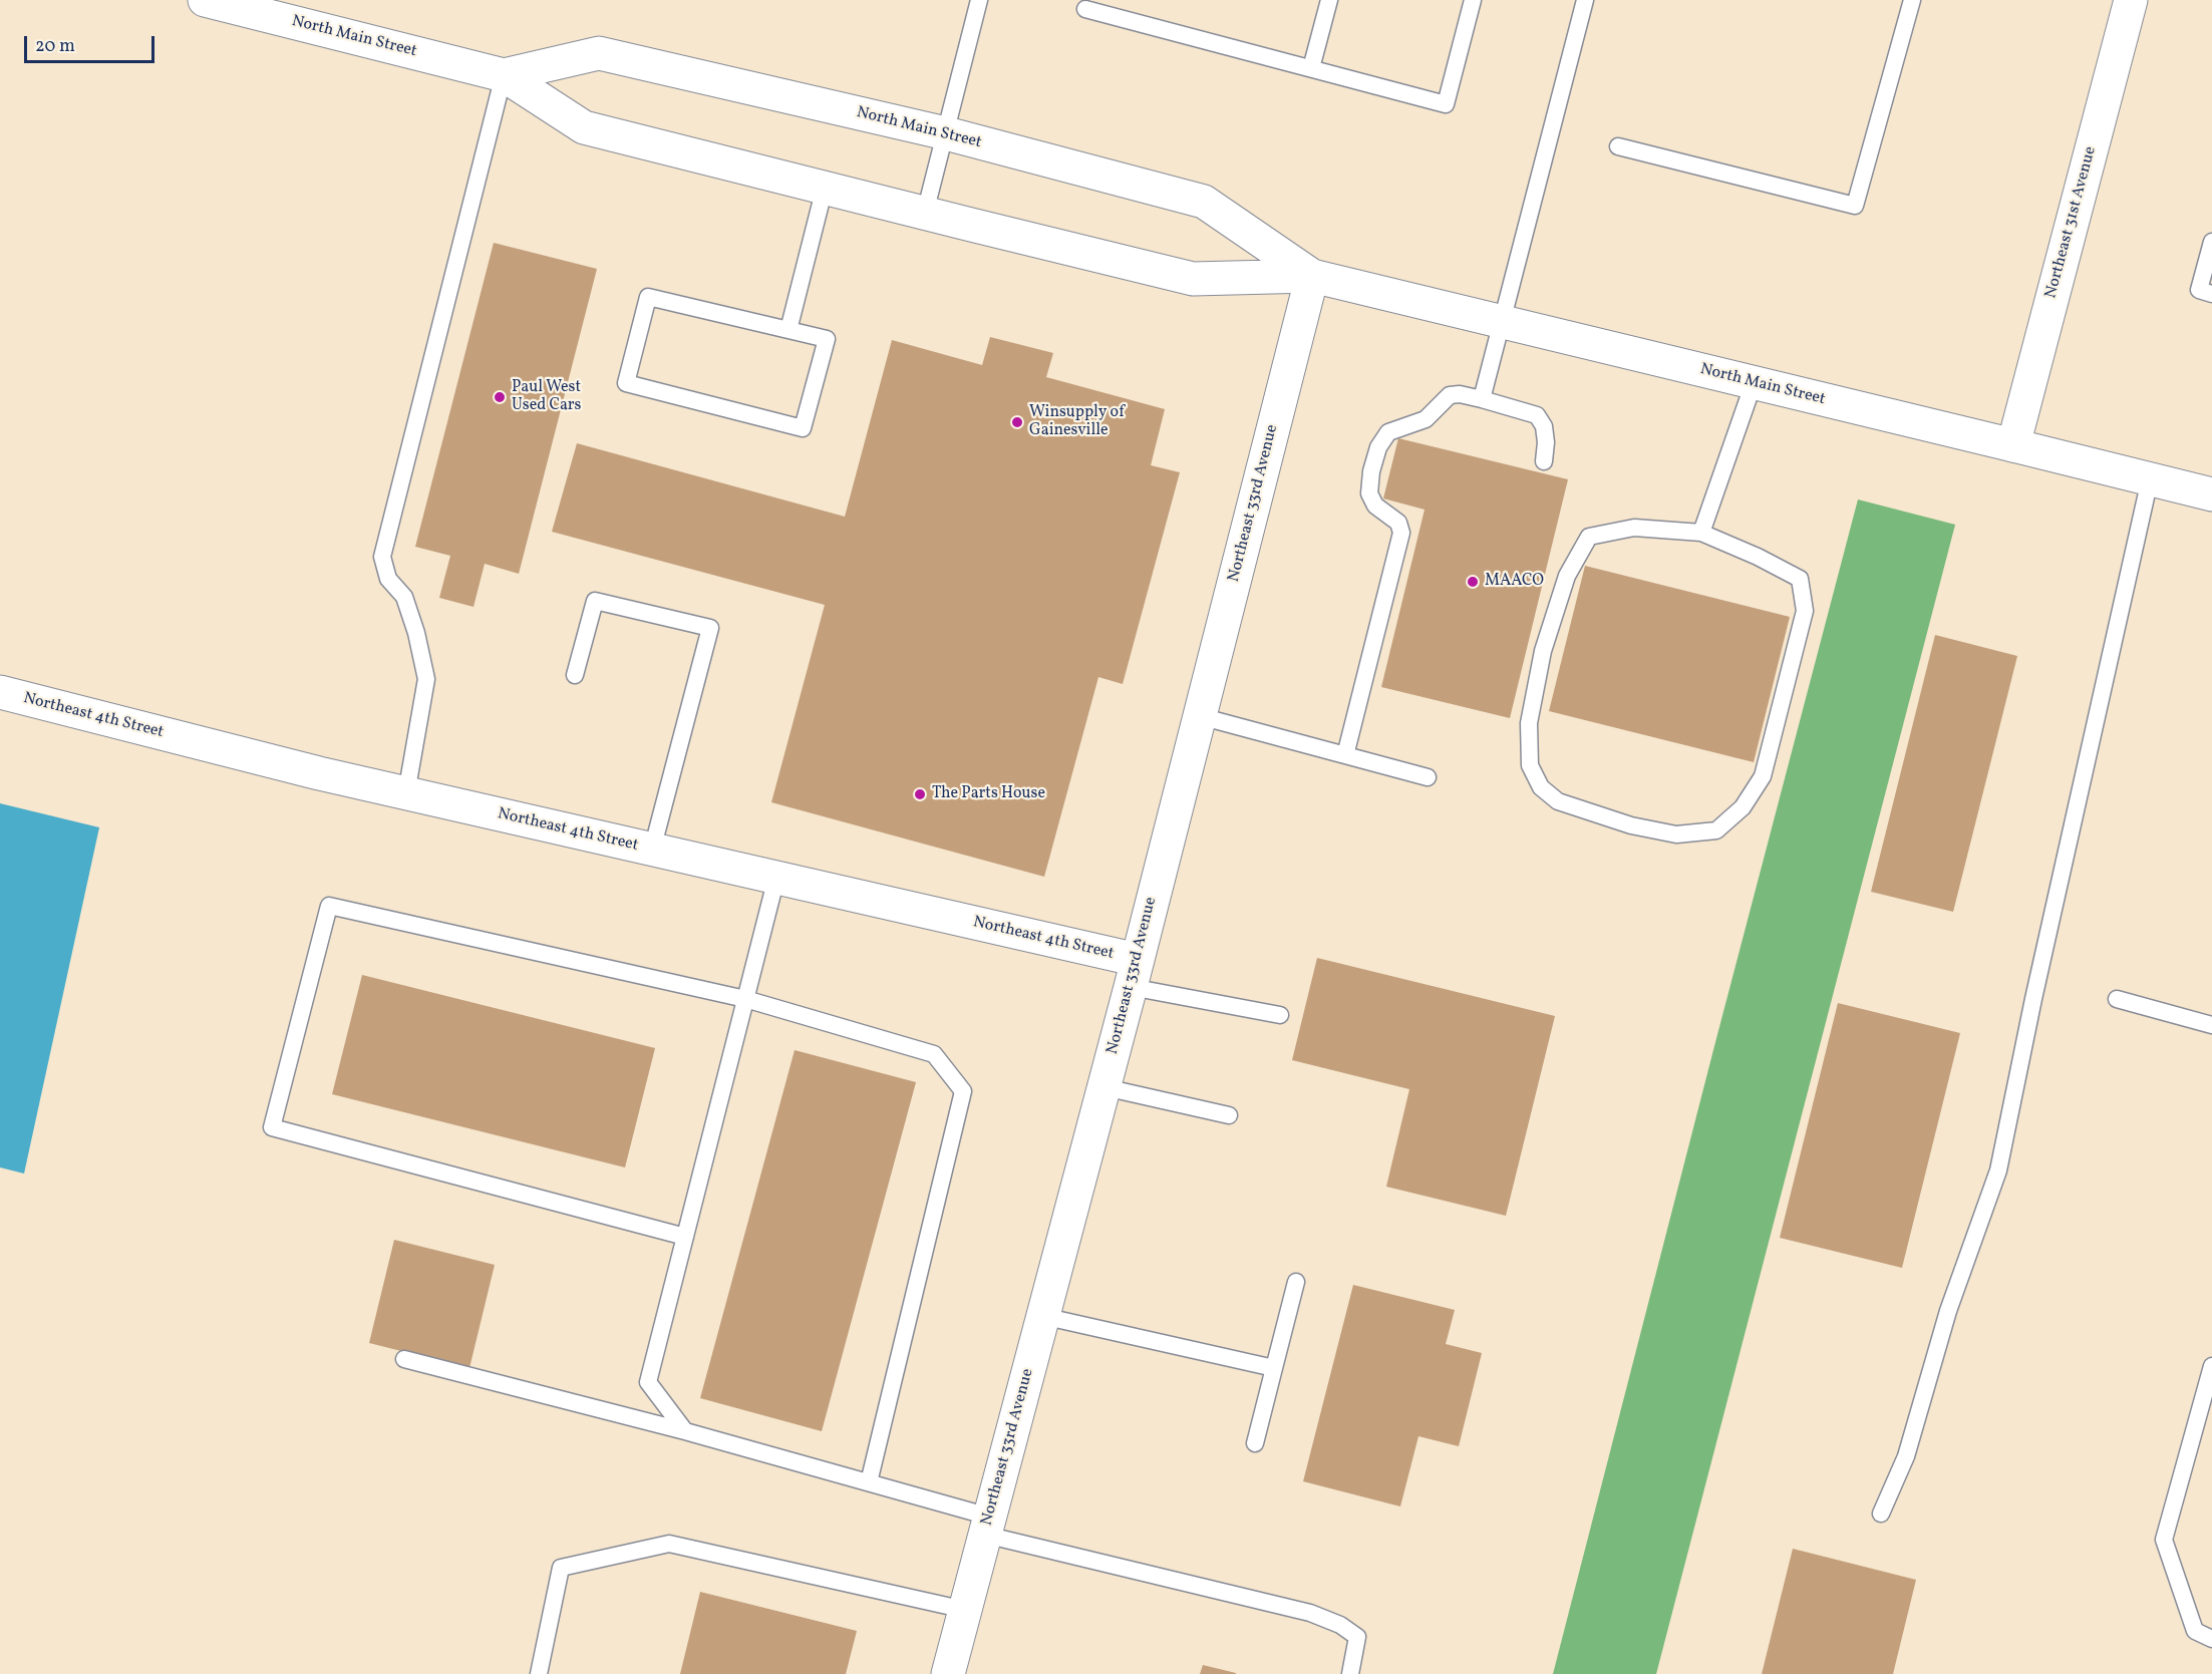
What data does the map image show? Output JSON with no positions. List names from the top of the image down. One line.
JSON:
{"streets":{"street":["North Main Street","Northeast 31st Avenue","Northeast 33rd Avenue","Northeast 4th Street"]},"crossings":[["North Main Street","Northeast 31st Avenue"],["North Main Street","Northeast 33rd Avenue"],["Northeast 33rd Avenue","Northeast 4th Street"]],"places":["Paul West Used Cars","Winsupply of Gainesville","MAACO","The Parts House"],"scale_bar":"20 m"}
